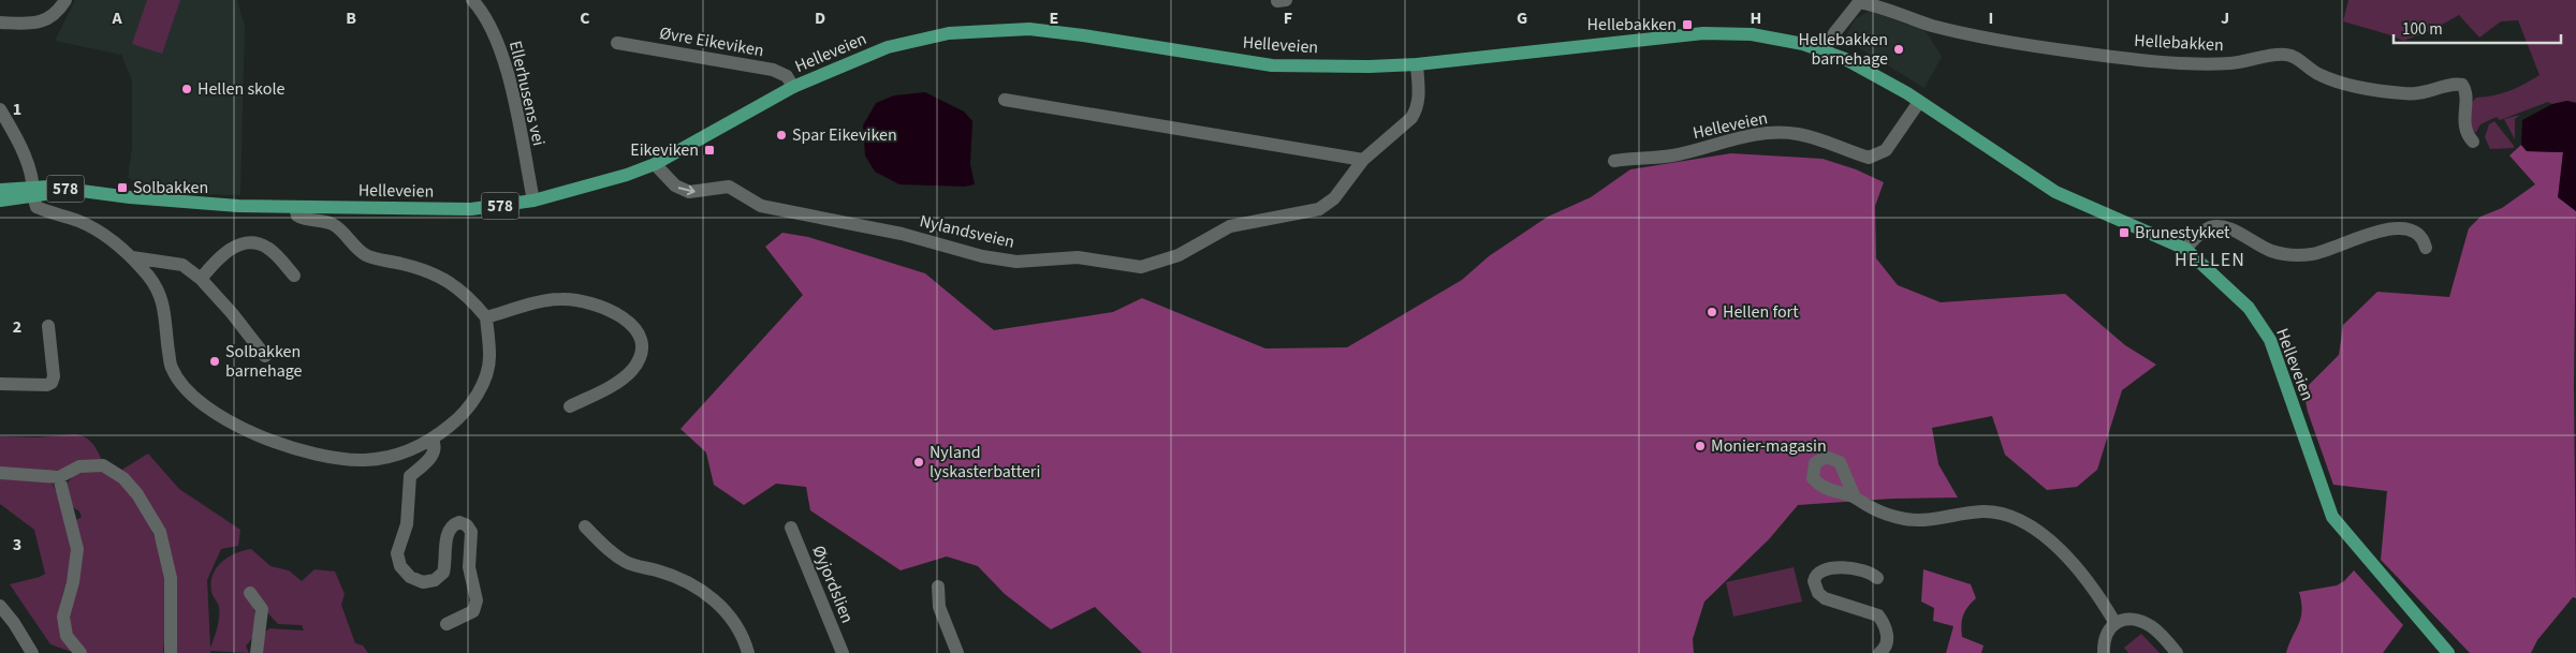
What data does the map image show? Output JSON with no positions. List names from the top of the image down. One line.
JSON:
{"streets":{"main road":["Helleveien","578"],"street":["Øvre Eikeviken","Hellebakken","Ellerhusens vei","Nylandsveien","Øyjordslien"]},"crossings":[["Øvre Eikeviken","Helleveien"],["Hellebakken","Helleveien"],["Helleveien","Ellerhusens vei"],["Helleveien","Nylandsveien"]],"one_way":["Nylandsveien"],"districts":["HELLEN"],"places":{"transit":["Hellebakken","Eikeviken","Solbakken","Brunestykket"],"other":["Hellebakken barnehage","Hellen skole","Spar Eikeviken","Hellen fort","Solbakken barnehage","Monier-magasin","Nyland lyskasterbatteri"]},"scale_bar":"100 m","grid":{"columns":["A","B","C","D","E","F","G","H","I","J"],"rows":["1","2","3"]}}
